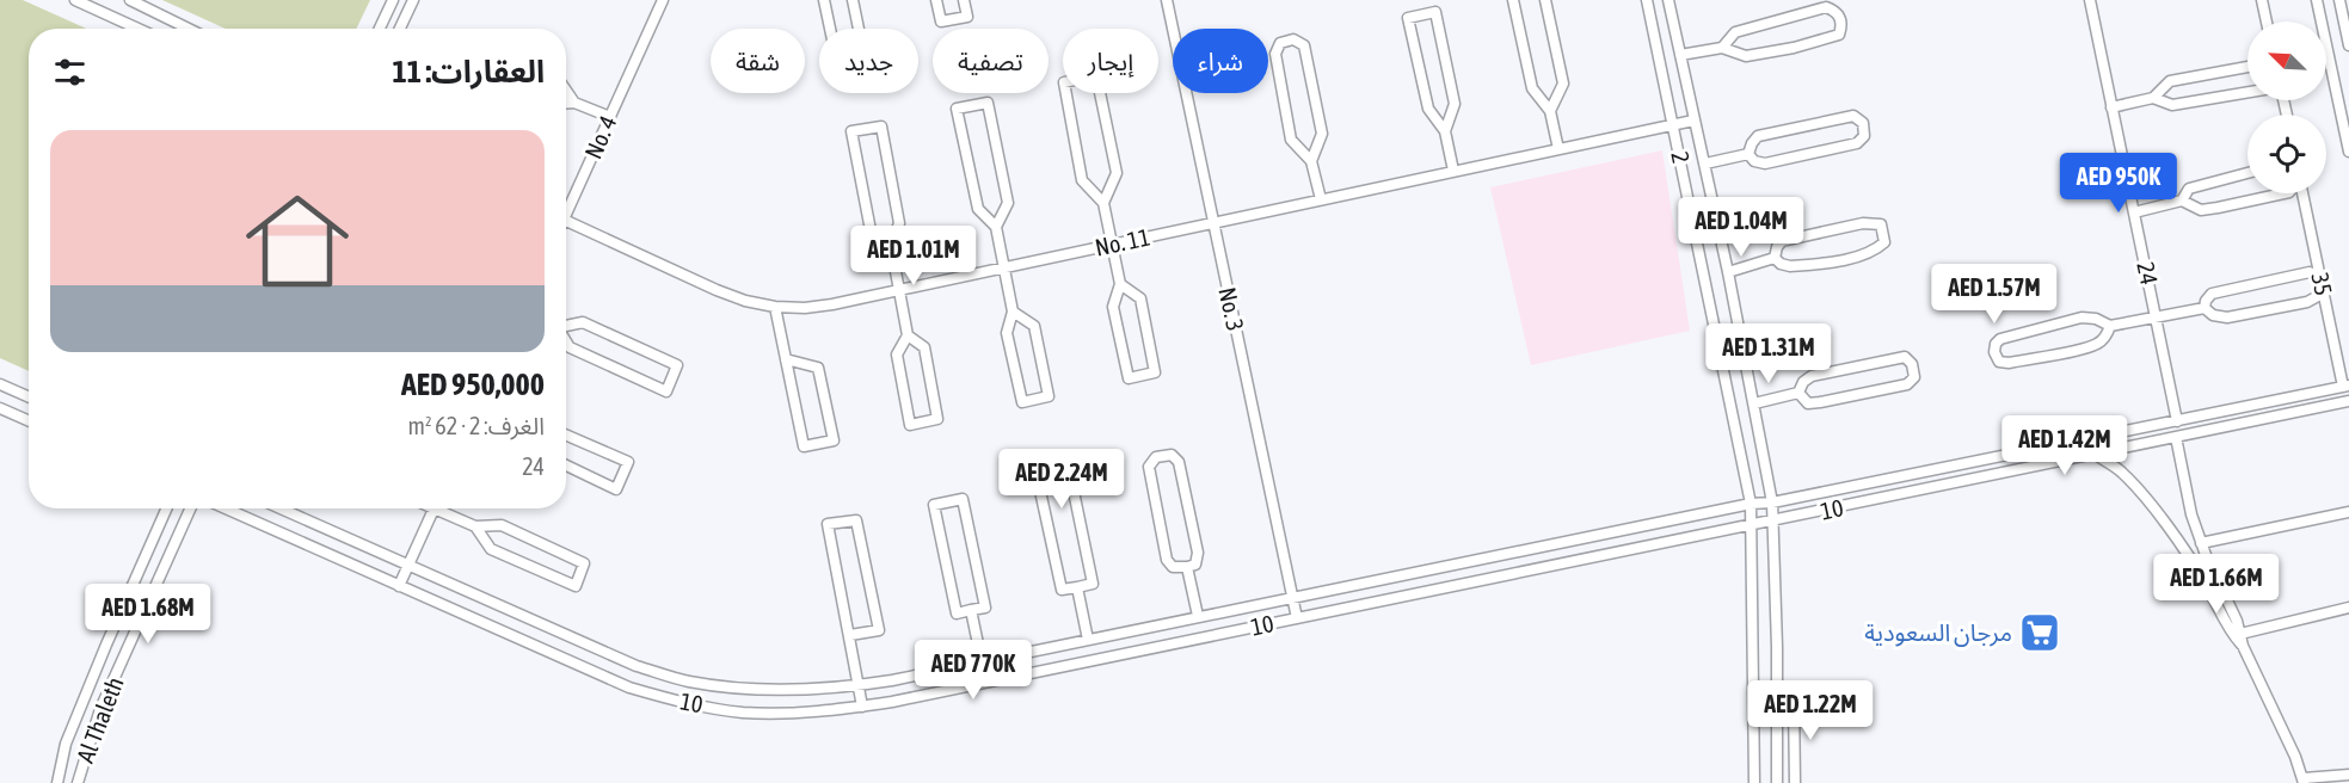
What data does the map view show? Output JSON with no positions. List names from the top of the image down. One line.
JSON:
{"streets":{"street":["No. 4","2","No. 11","24","35","No. 3","10","Al Thaleth"]},"crossings":[["2","No. 11"],["2","10"],["No. 11","No. 3"],["24","10"],["35","10"],["No. 3","10"]],"places":{"supermarket":["مرجان السعودية"]},"north":"top left","page":{"chip":["شراء","إيجار","تصفية","جديد","شقة"],"heading":"العقارات: 11","list":[{"name":"AED 950,000","note":"الغرف: 2 · 62 m² · 24"}],"price":["AED 950K","AED 1.04M","AED 1.01M","AED 1.57M","AED 1.31M","AED 1.42M","AED 2.24M","AED 1.66M","AED 1.68M","AED 770K","AED 1.22M"]}}
